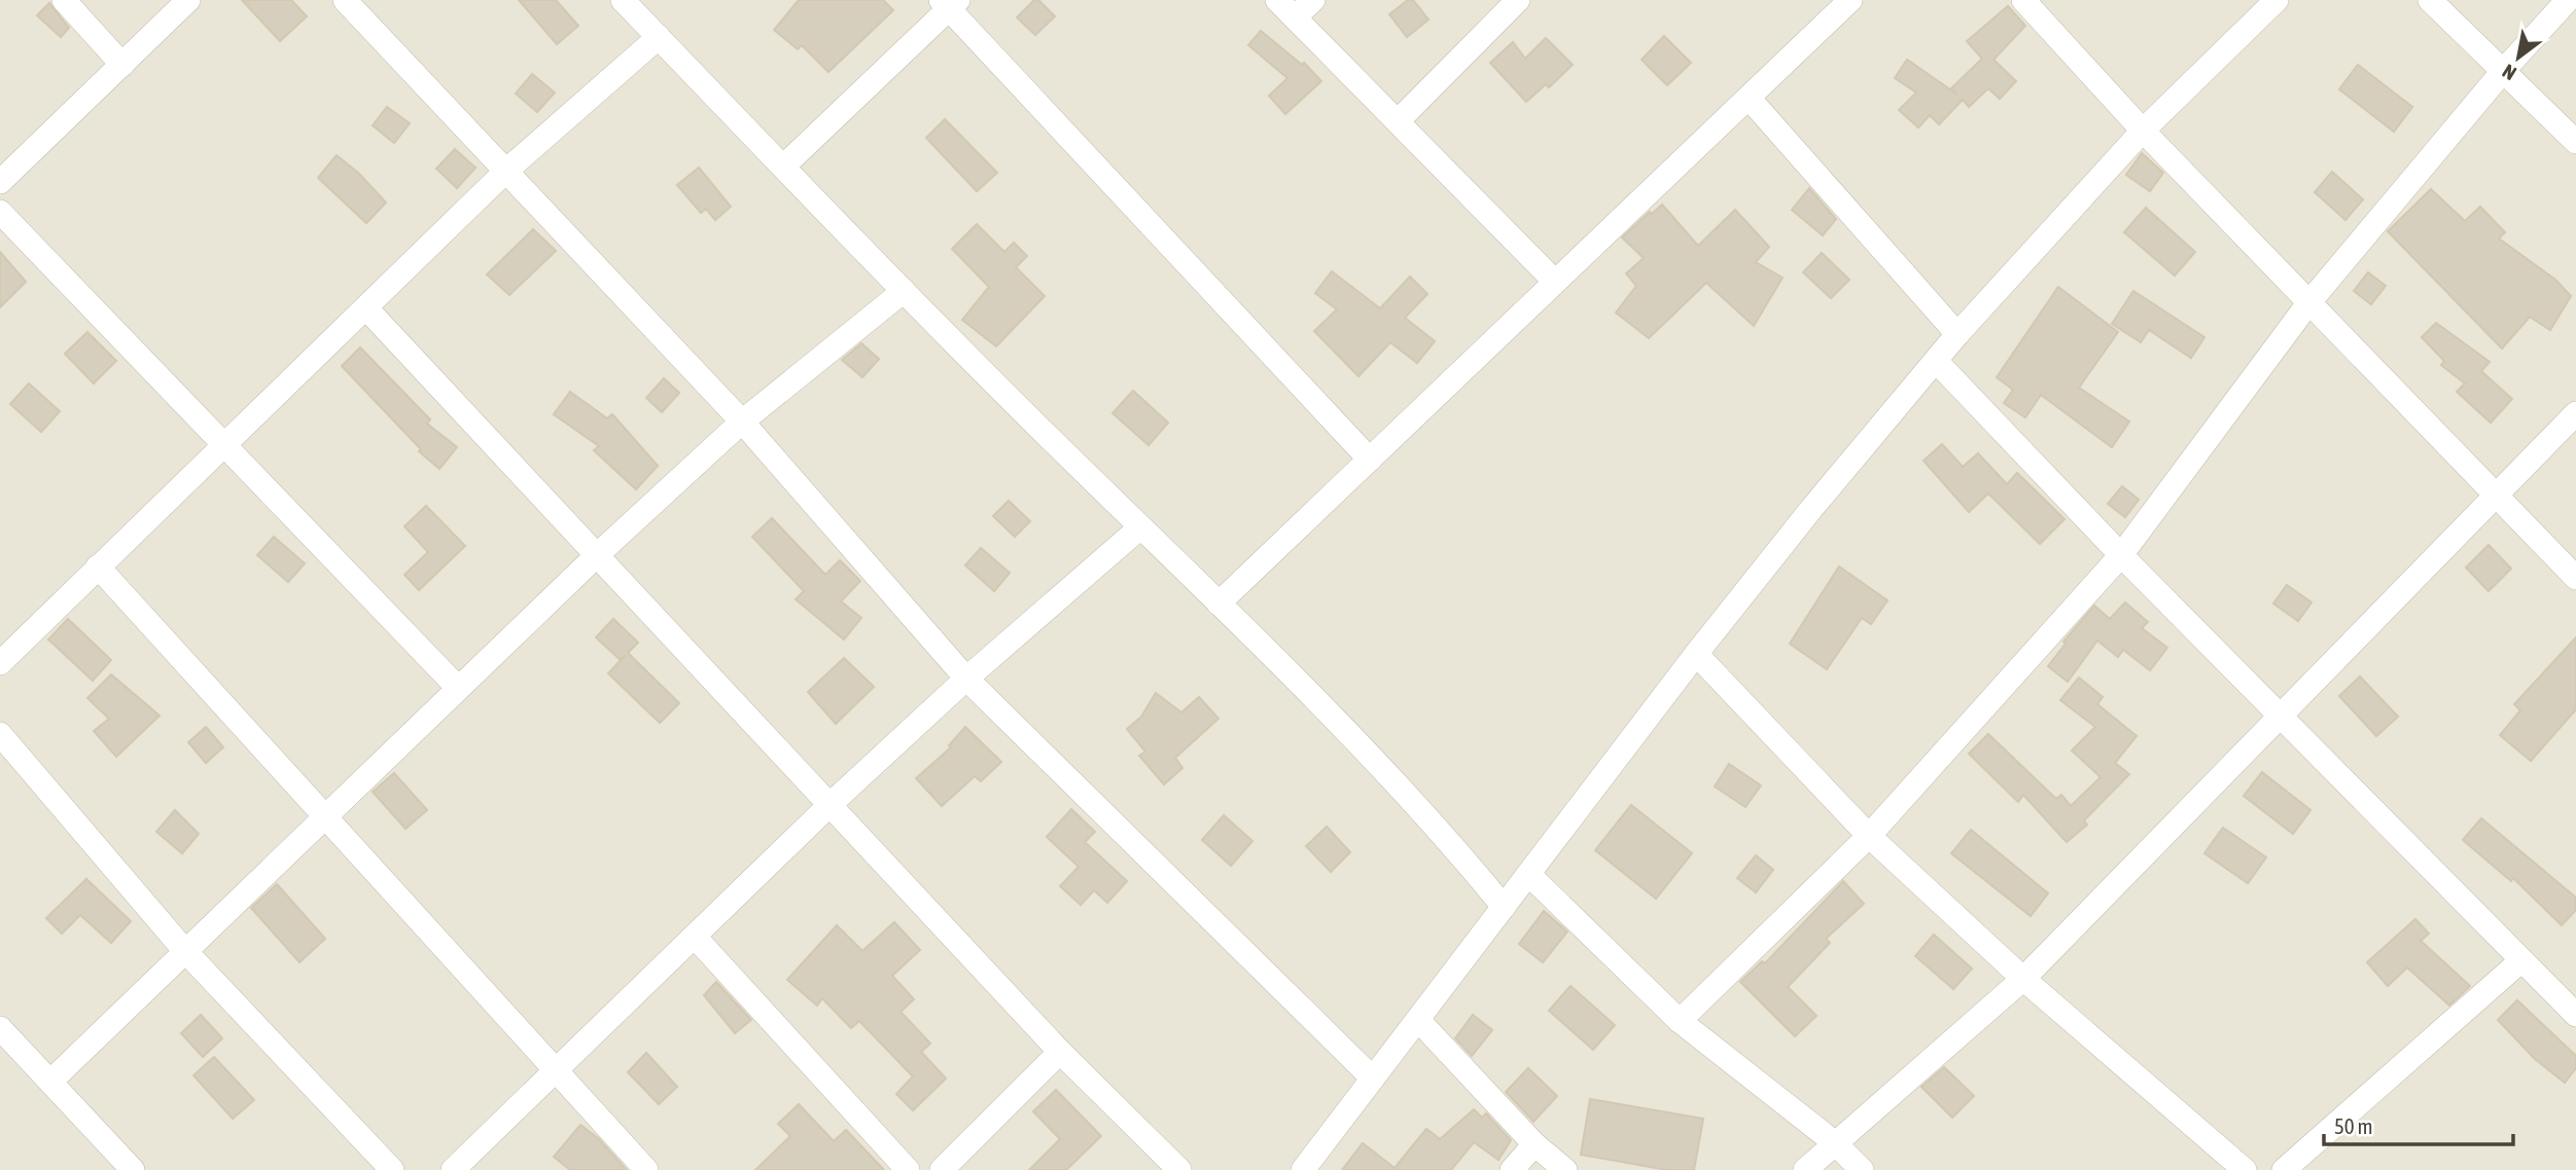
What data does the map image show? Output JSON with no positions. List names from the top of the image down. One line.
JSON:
{"scale_bar":"50 m","north":"bottom left"}
